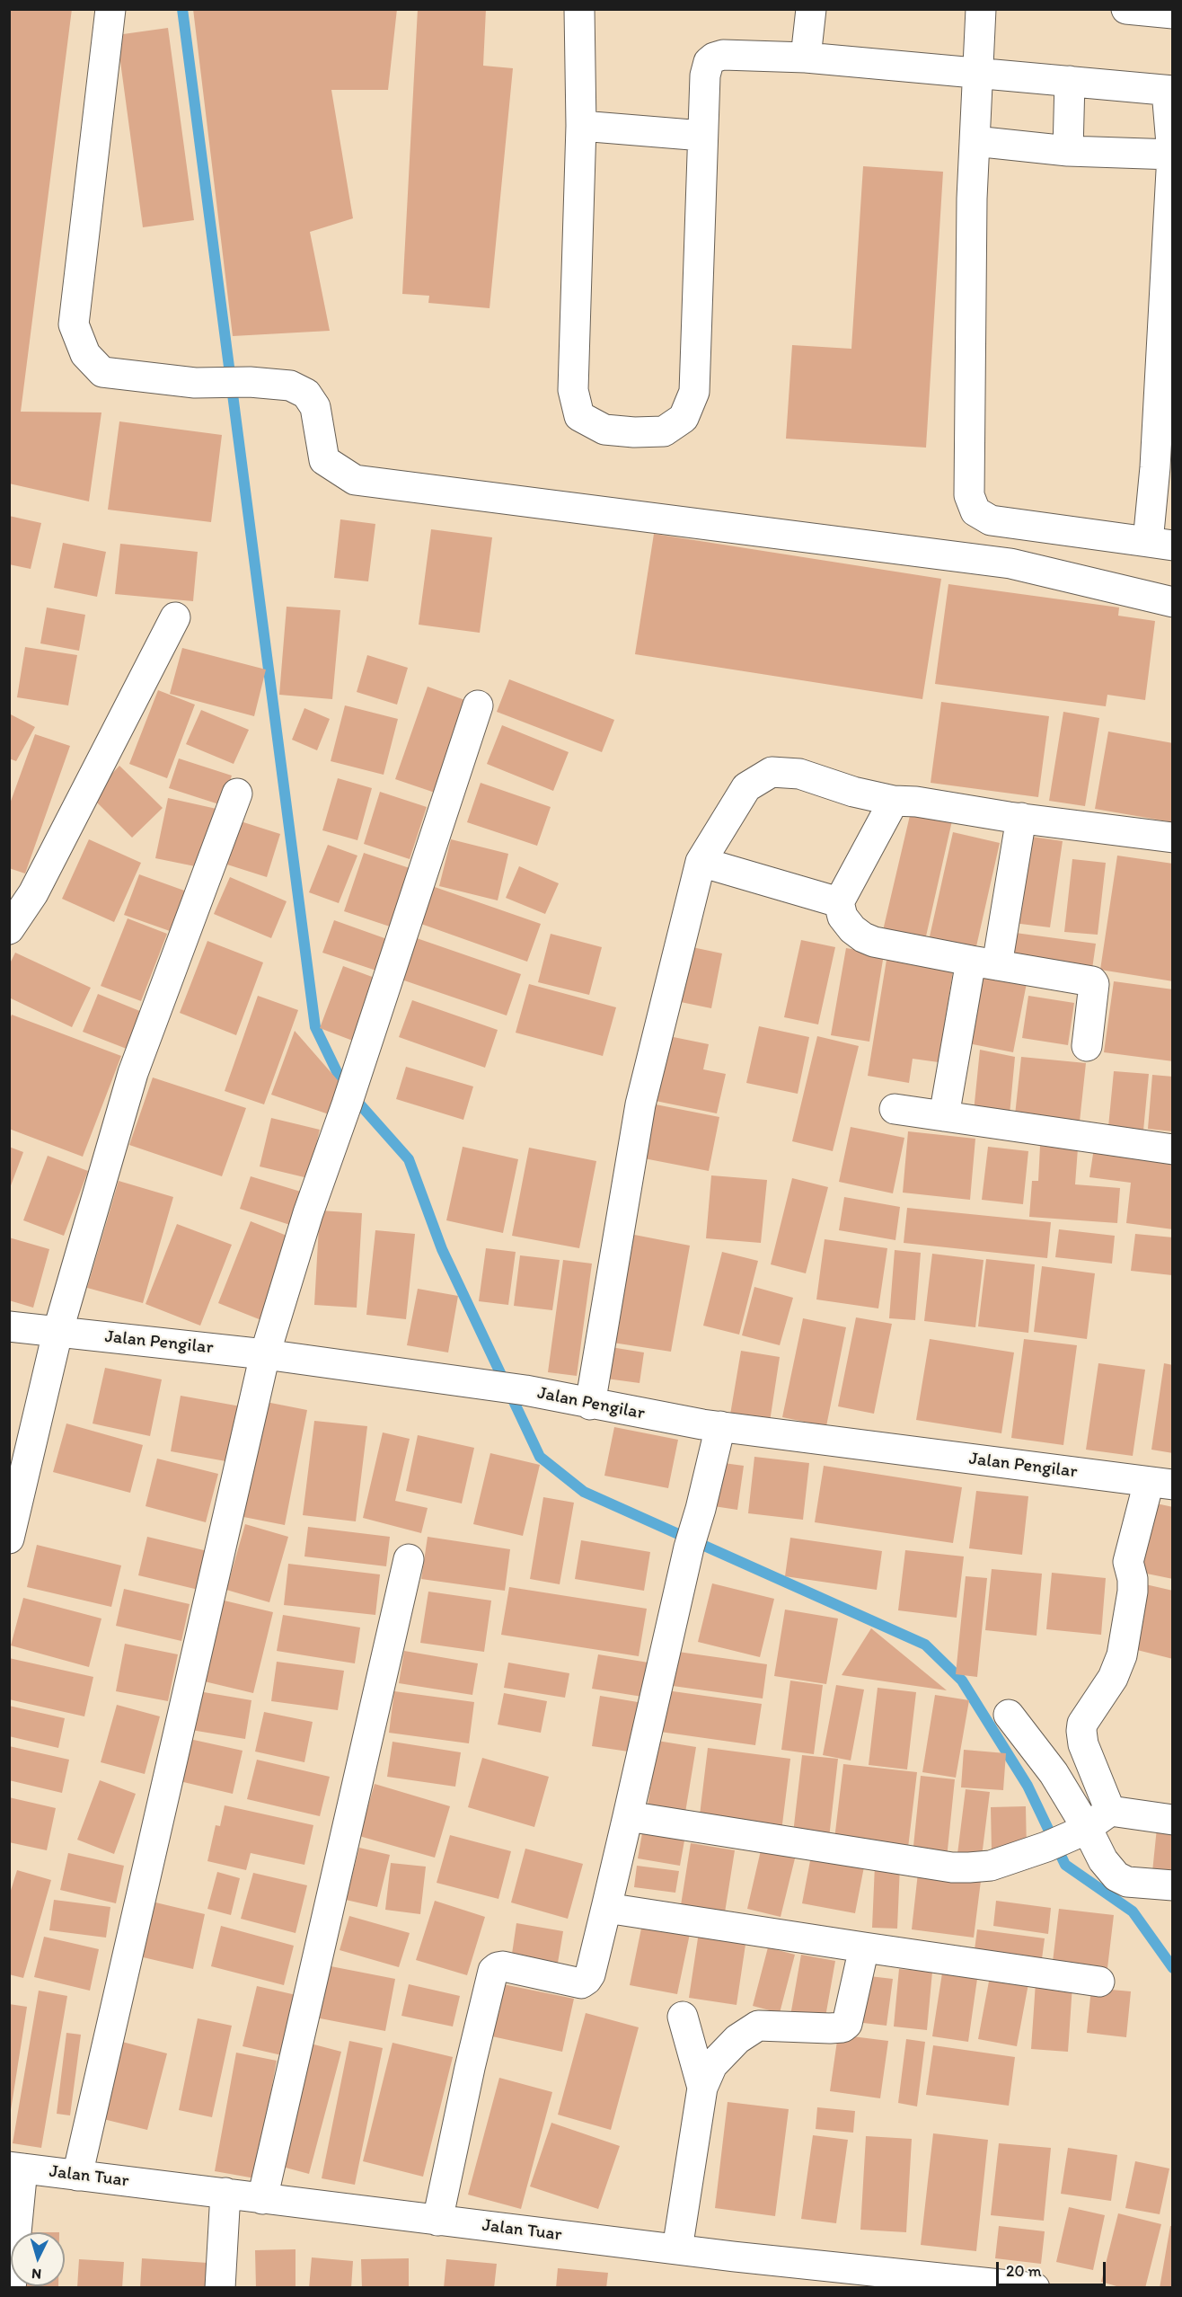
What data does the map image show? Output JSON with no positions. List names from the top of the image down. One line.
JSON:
{"streets":{"street":["Jalan Pengilar","Jalan Tuar"]},"scale_bar":"20 m","north":"bottom"}
